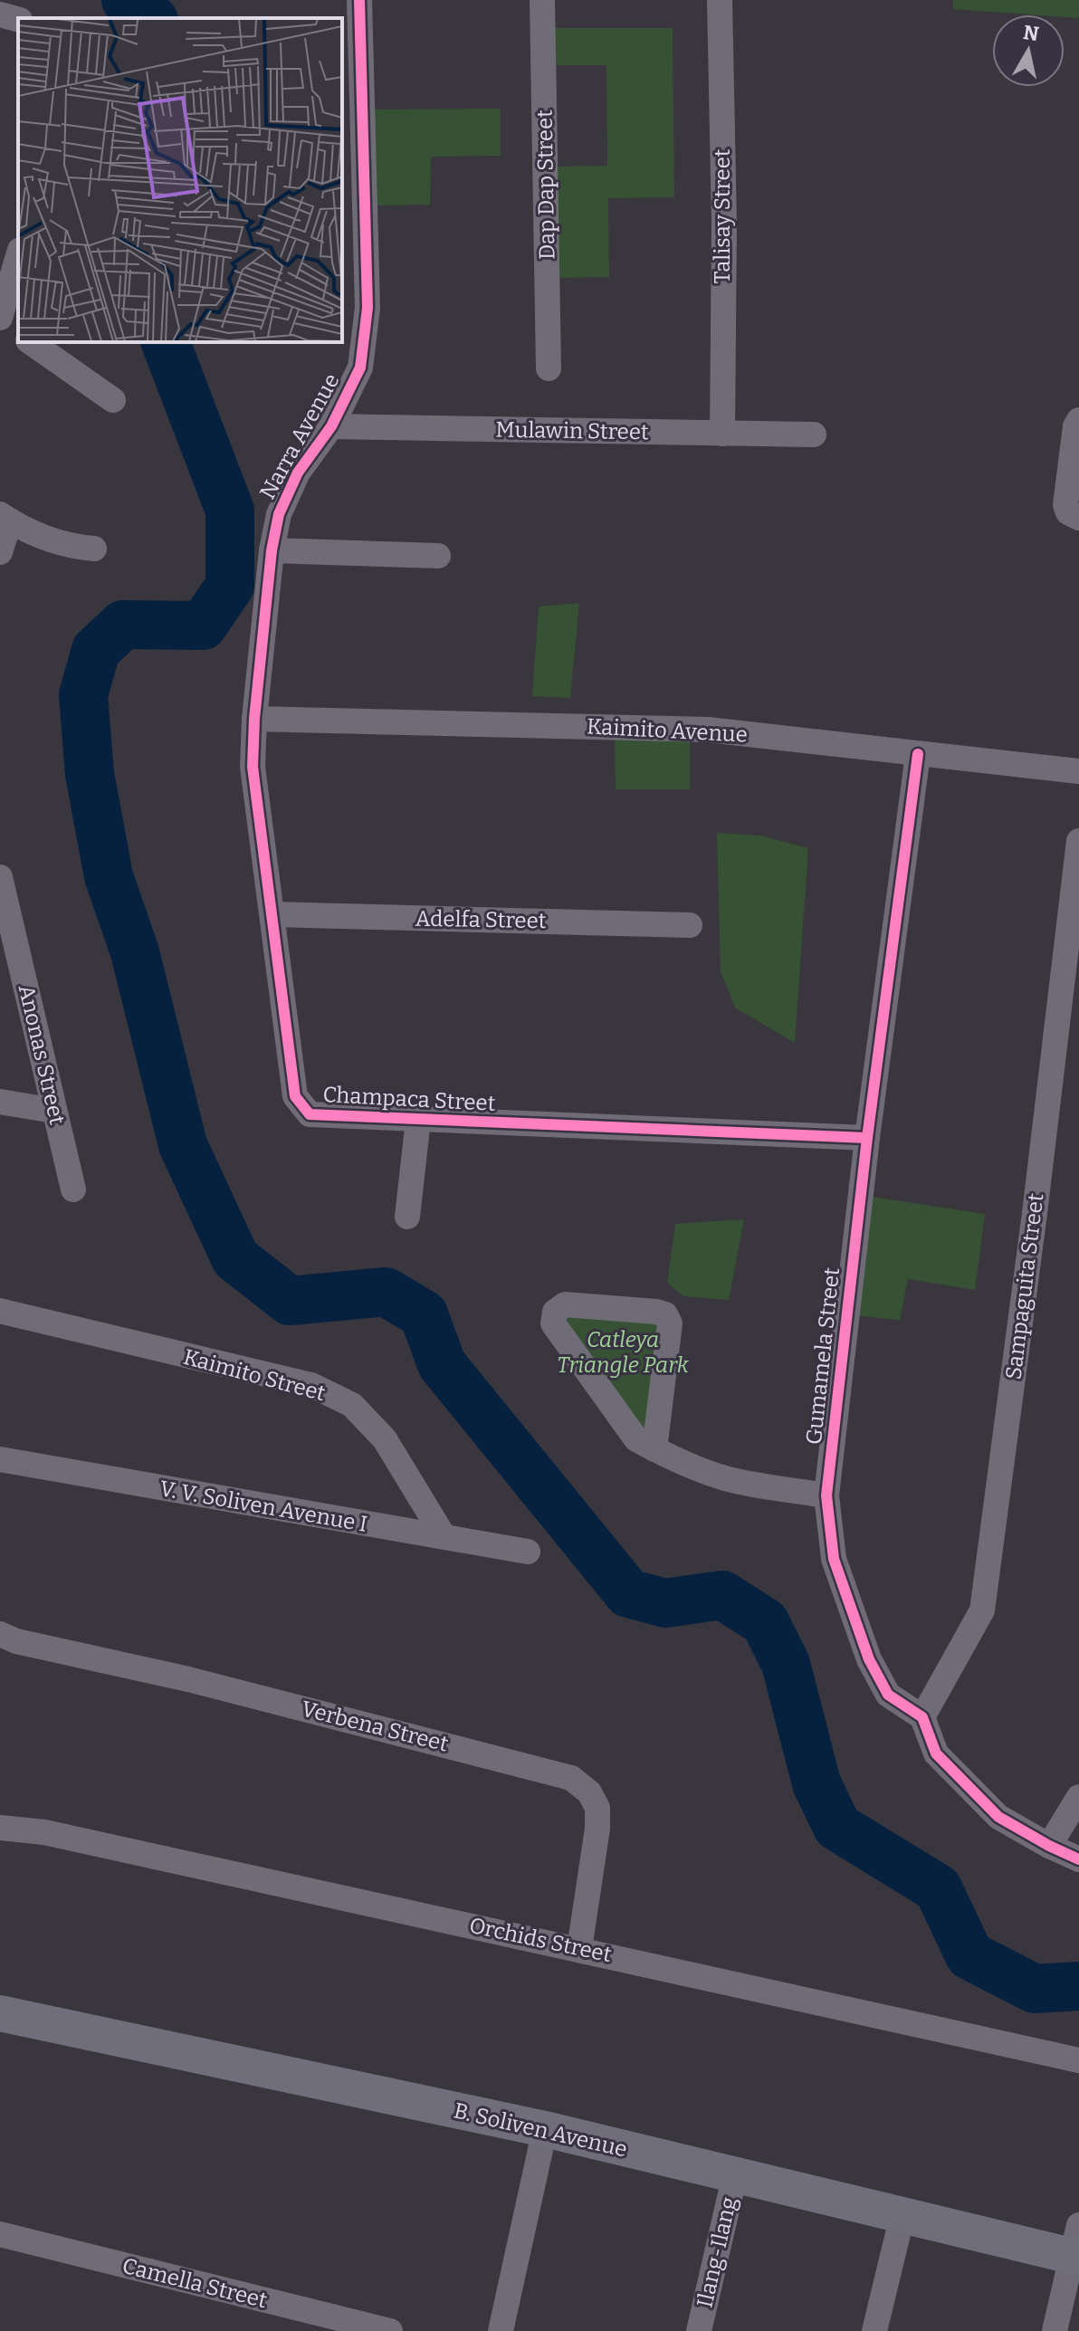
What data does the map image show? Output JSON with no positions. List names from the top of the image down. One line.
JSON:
{"streets":{"street":["Dap Dap Street","Talisay Street","Mulawin Street","Narra Avenue","Kaimito Avenue","Adelfa Street","Anonas Street","Champaca Street","Sampaguita Street","Gumamela Street","Kaimito Street","V. V. Soliven Avenue I","Verbena Street","Orchids Street","B. Soliven Avenue","Ilang-Ilang","Camella Street"]},"crossings":[["Talisay Street","Mulawin Street"],["Mulawin Street","Narra Avenue"],["Narra Avenue","Kaimito Avenue"],["Narra Avenue","Champaca Street"],["Kaimito Avenue","Champaca Street"],["Kaimito Avenue","Gumamela Street"],["Adelfa Street","Champaca Street"],["Champaca Street","Gumamela Street"],["Sampaguita Street","Gumamela Street"],["Kaimito Street","V. V. Soliven Avenue I"],["Verbena Street","Orchids Street"],["B. Soliven Avenue","Ilang-Ilang"]],"parks":["Catleya Triangle Park"],"north":"top"}
